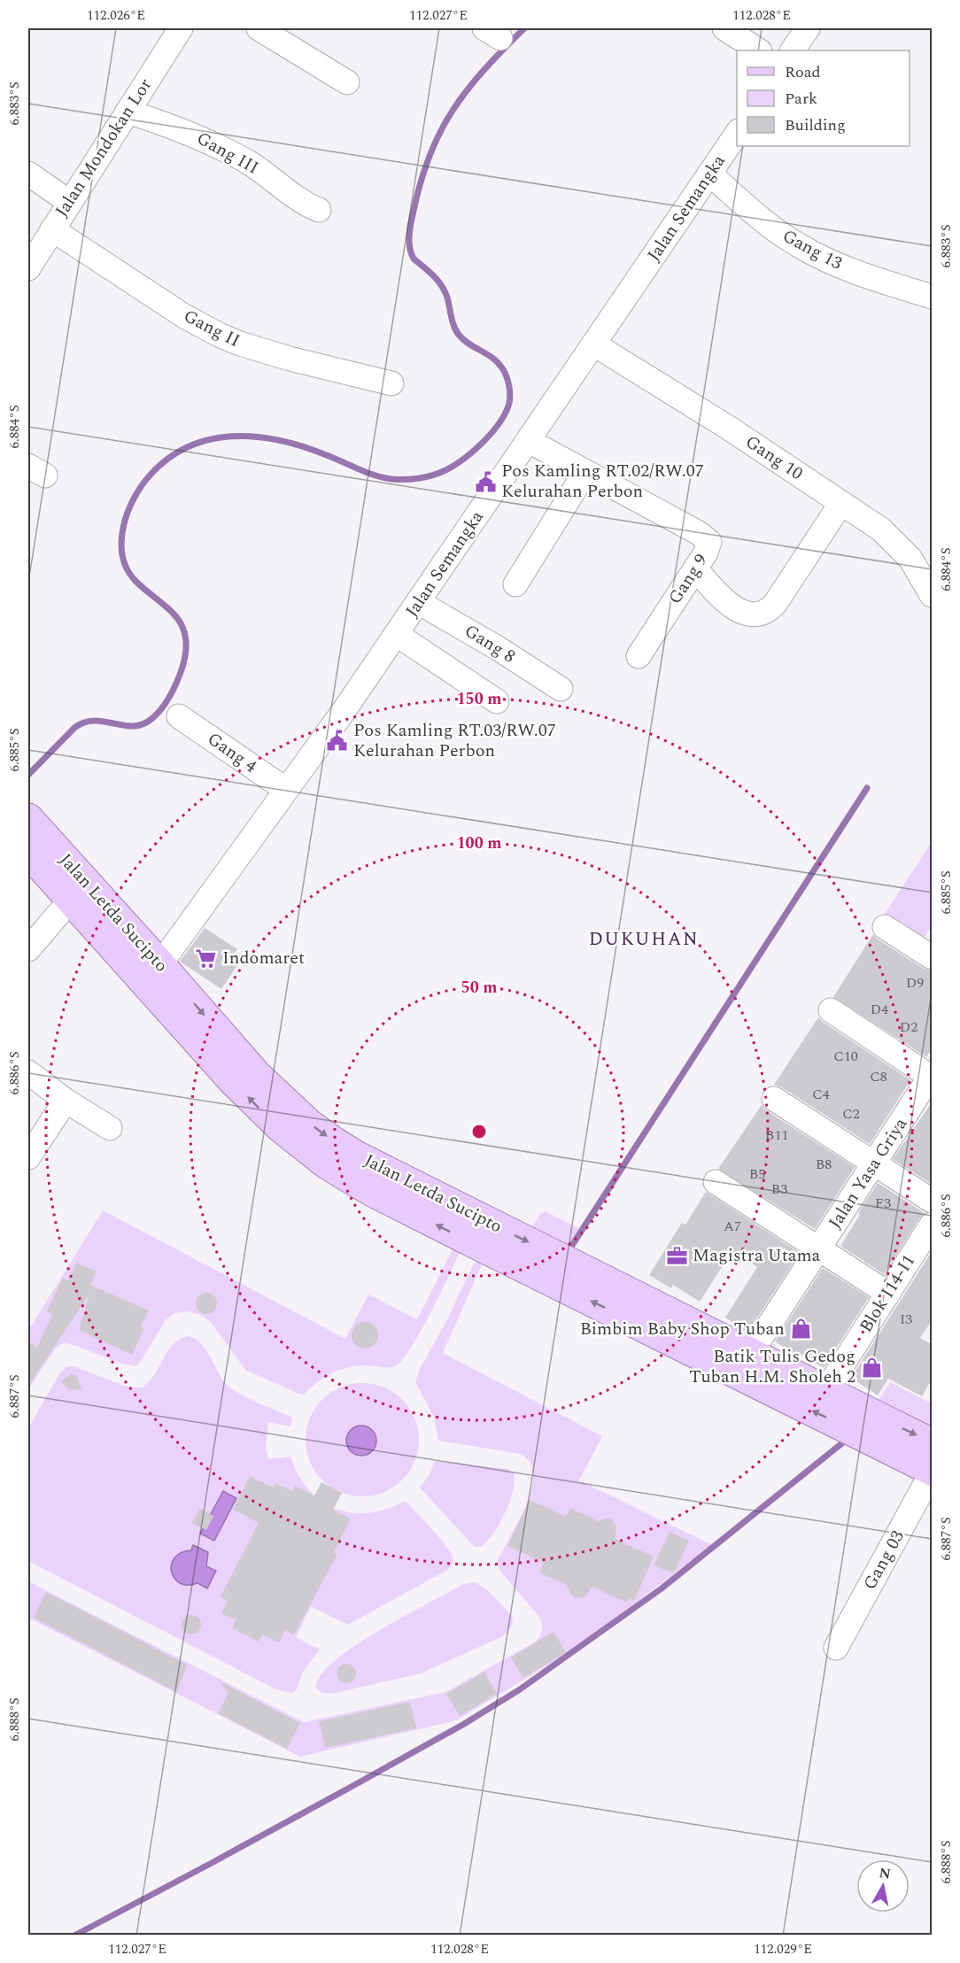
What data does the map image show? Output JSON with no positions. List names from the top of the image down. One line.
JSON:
{"streets":{"main road":["Jalan Letda Sucipto"],"street":["Jalan Mondokan Lor","Gang III","Jalan Semangka","Gang 13","Gang II","Gang 10","Gang 9","Gang 8","Gang 4","Jalan Yasa Griya","Blok I14-I1","Gang 03"]},"crossings":[["Jalan Mondokan Lor","Gang III"],["Jalan Mondokan Lor","Gang II"],["Jalan Semangka","Gang 13"],["Jalan Semangka","Gang 10"],["Jalan Semangka","Gang 9"],["Jalan Semangka","Gang 8"],["Jalan Semangka","Gang 4"],["Jalan Semangka","Jalan Letda Sucipto"],["Jalan Letda Sucipto","Jalan Yasa Griya"],["Jalan Letda Sucipto","Blok I14-I1"],["Jalan Letda Sucipto","Gang 03"]],"districts":["DUKUHAN"],"places":{"public building":["Pos Kamling RT.02/RW.07 Kelurahan Perbon","Pos Kamling RT.03/RW.07 Kelurahan Perbon"],"supermarket":["Indomaret"],"office":["Magistra Utama"],"shop":["Bimbim Baby Shop Tuban","Batik Tulis Gedog Tuban H.M. Sholeh 2"]},"house_numbers":["D9","D4","D2","C10","C8","C4","C2","B11","B8","B5","B3","F3","A7","I3"],"legend":["Road","Park","Building"],"north":"top","coordinates":["112.026°E","112.027°E","112.028°E","6.883°S","6.884°S","6.885°S","6.886°S","6.887°S","6.888°S","112.029°E"],"rings":["150 m","100 m","50 m"]}
